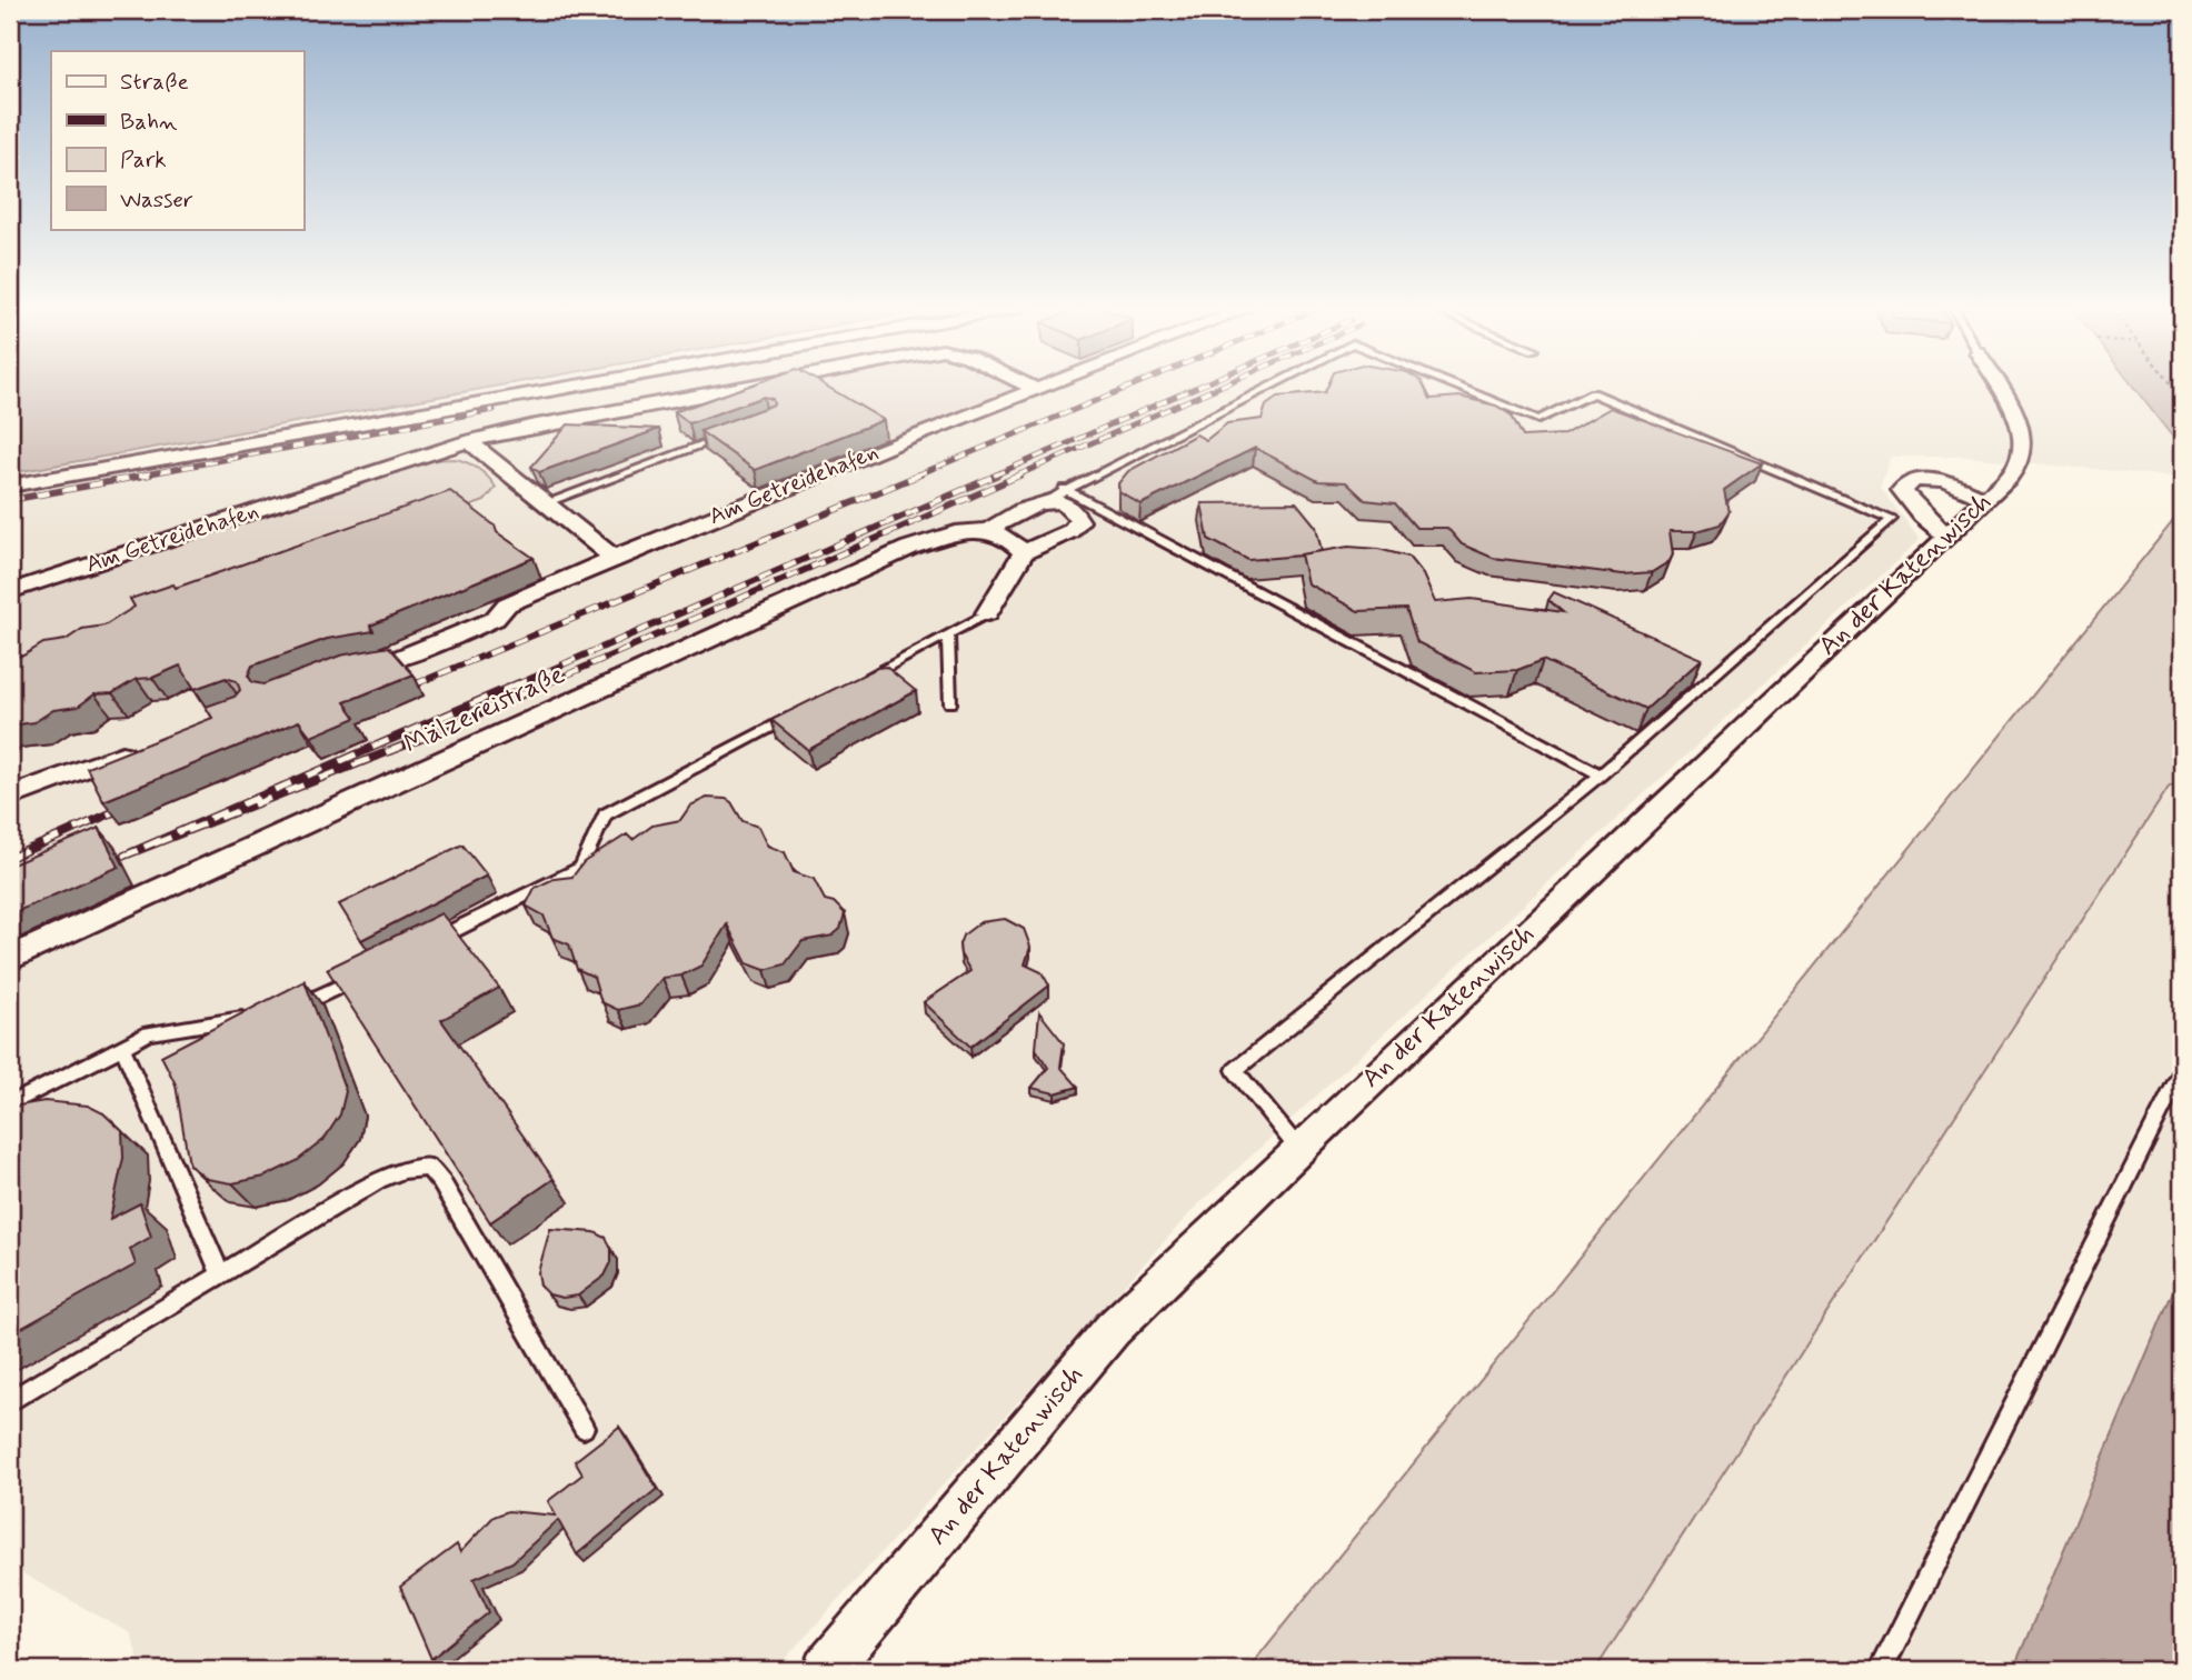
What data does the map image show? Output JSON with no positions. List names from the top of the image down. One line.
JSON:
{"streets":{"street":["Am Getreidehafen","An der Katenwisch","Mälzereistraße"]},"legend":["Straße","Bahn","Park","Wasser"]}
